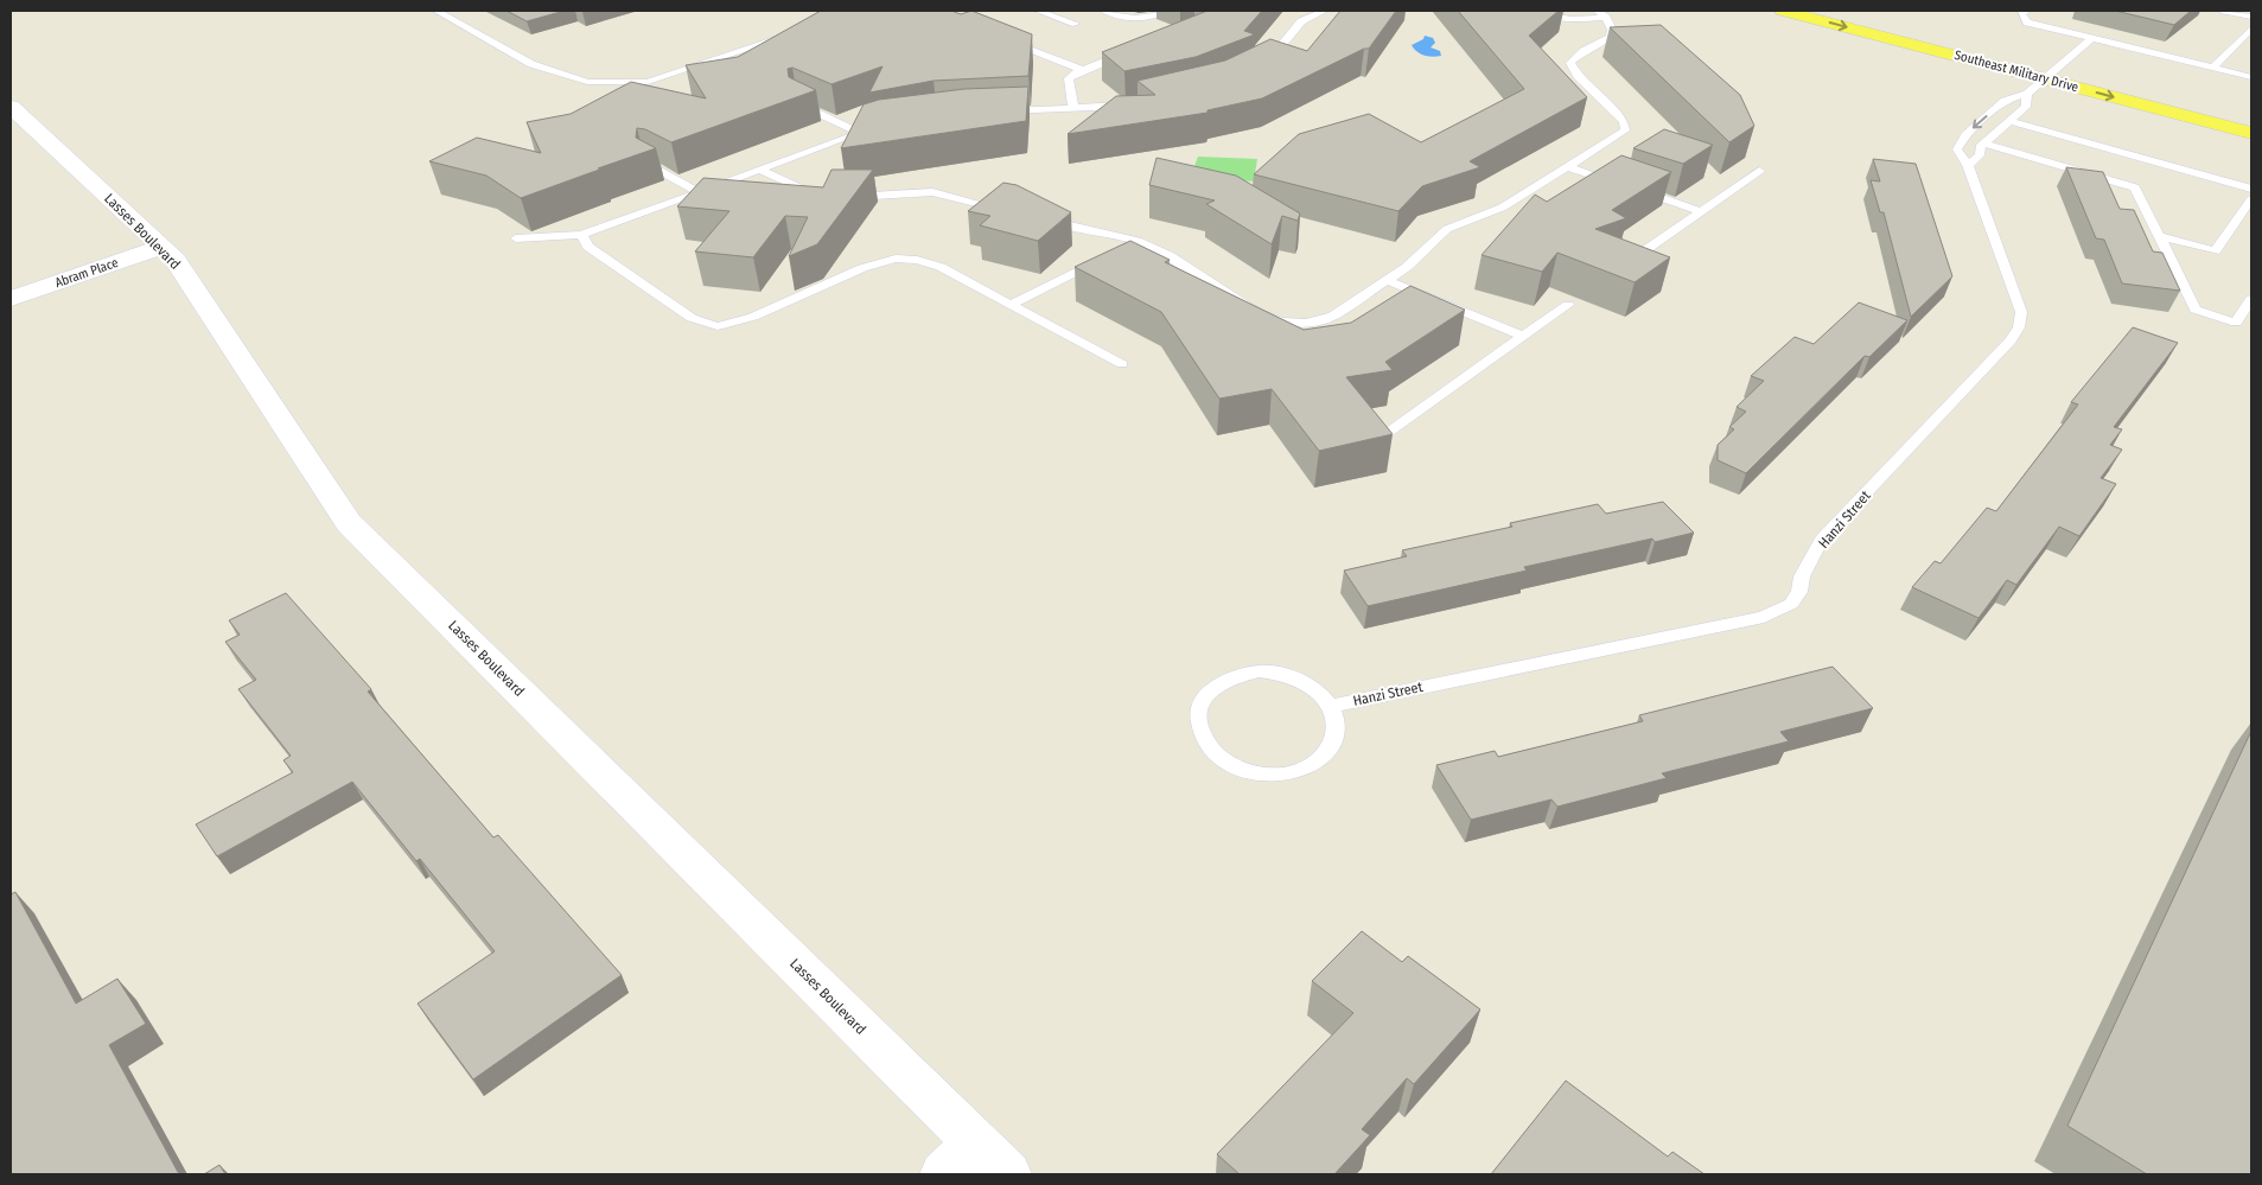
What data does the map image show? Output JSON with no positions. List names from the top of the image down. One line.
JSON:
{"streets":{"main road":["Southeast Military Drive"],"street":["Lasses Boulevard","Abram Place"],"lane":["Hanzi Street"]},"crossings":[["Southeast Military Drive","Hanzi Street"],["Lasses Boulevard","Abram Place"]],"one_way":["Southeast Military Drive"]}
